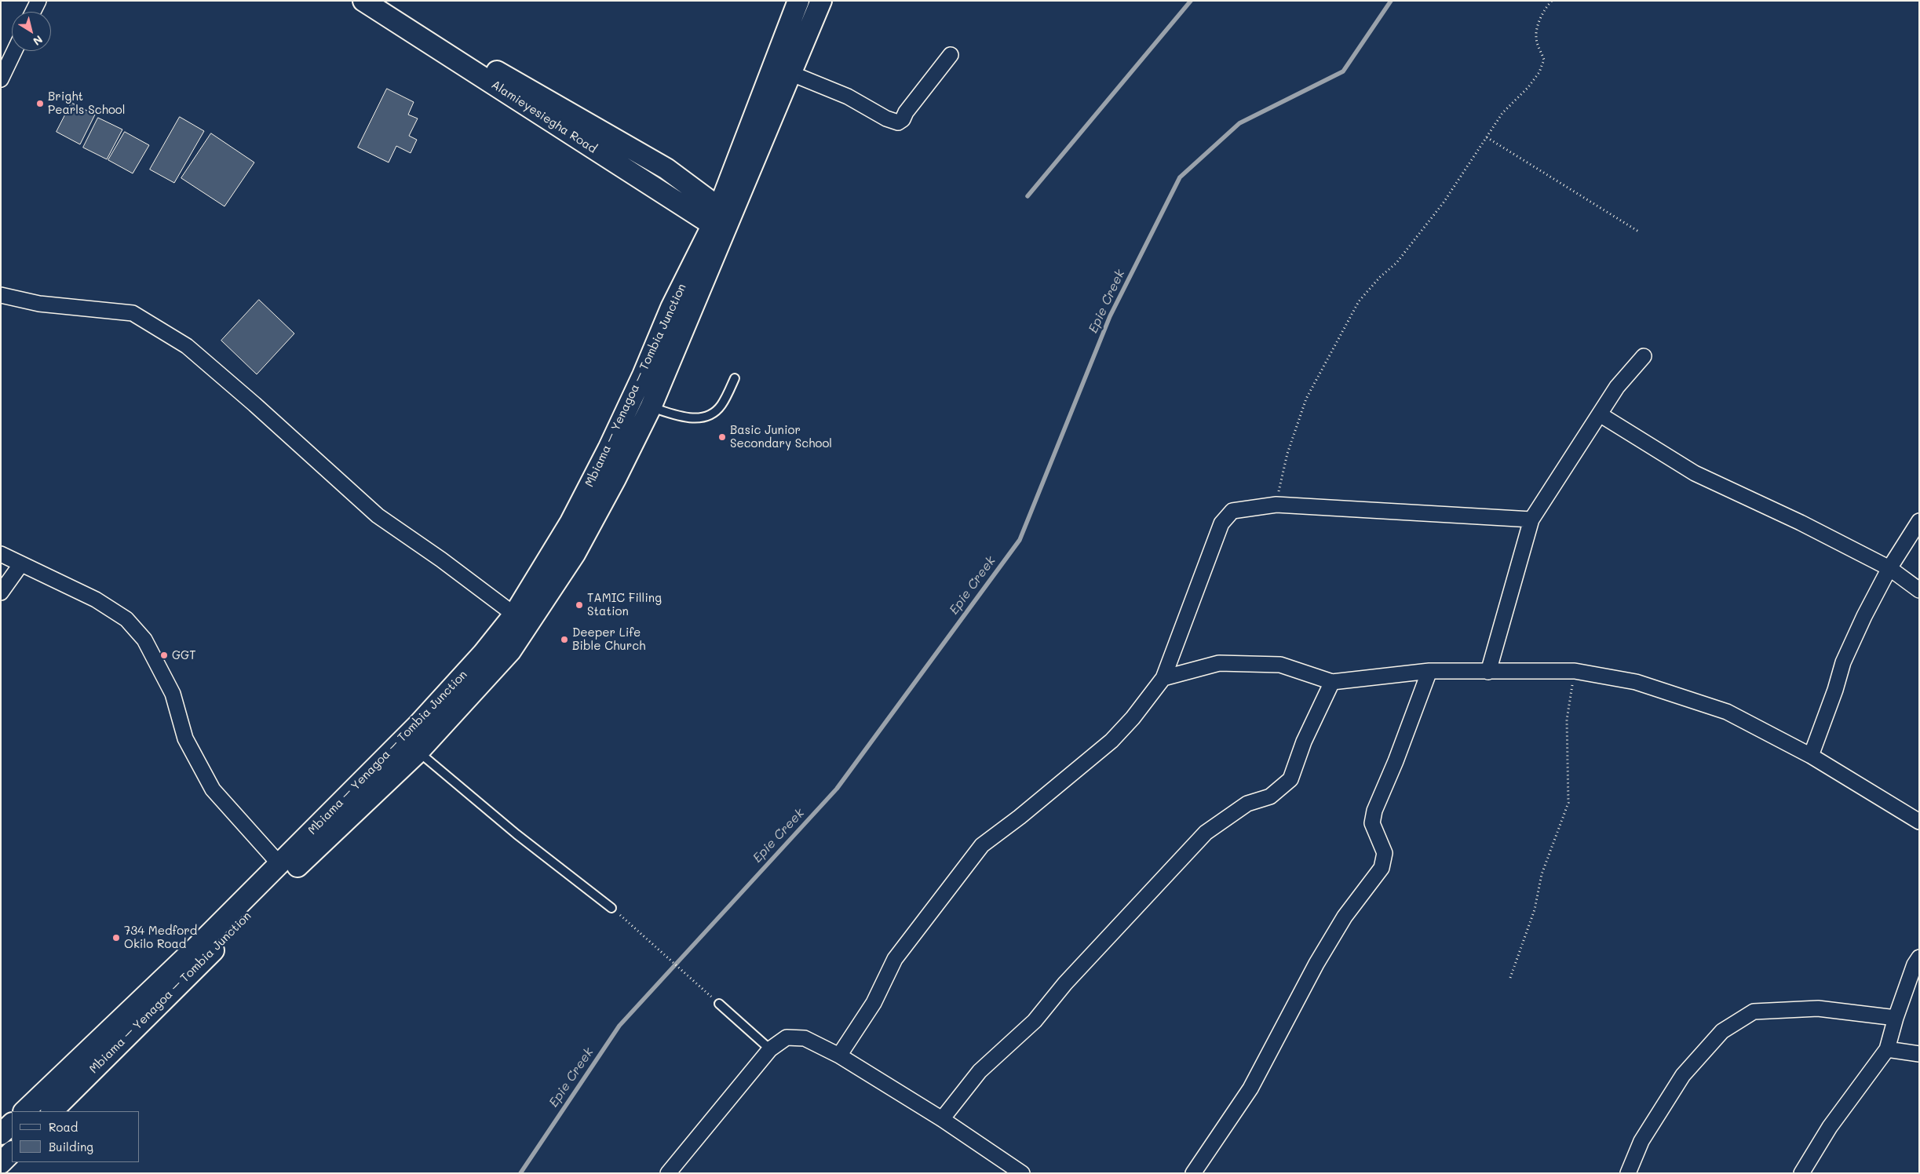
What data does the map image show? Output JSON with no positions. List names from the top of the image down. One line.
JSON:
{"streets":{"main road":["Alamieyesiegha Road","Mbiama – Yenagoa – Tombia Junction"]},"crossings":[["Alamieyesiegha Road","Mbiama – Yenagoa – Tombia Junction"]],"water":["Epie Creek"],"places":["Bright Pearls School","Basic Junior Secondary School","TAMIC Filling Station","Deeper Life Bible Church","GGT","734 Medford Okilo Road"],"legend":["Road","Building"],"north":"bottom right"}
